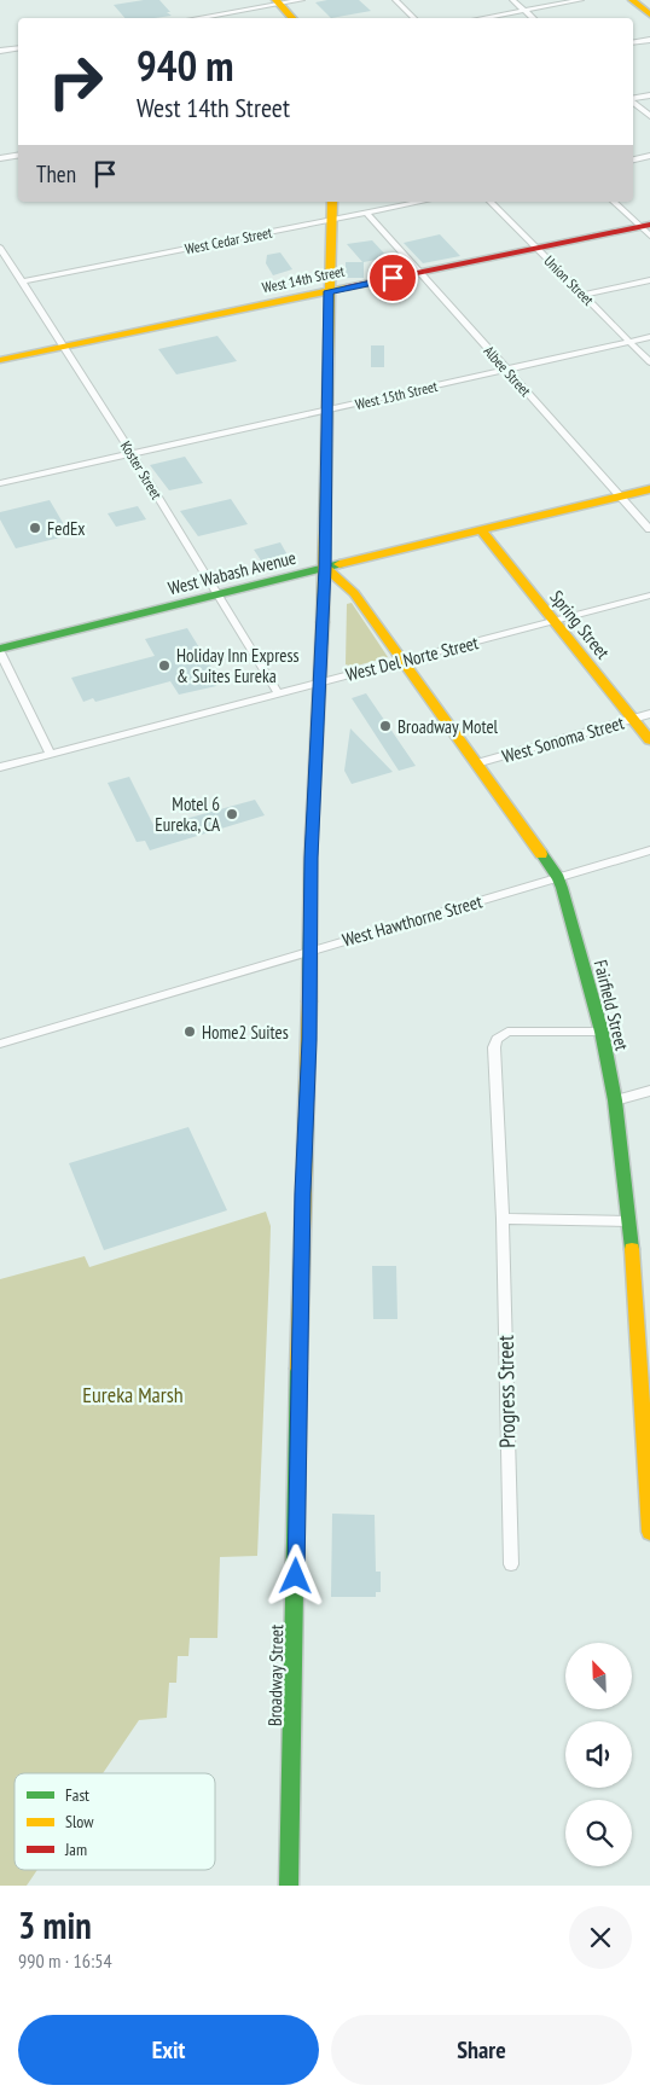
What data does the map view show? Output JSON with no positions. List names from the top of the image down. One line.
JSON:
{"streets":{"main road":["West 14th Street","West Wabash Avenue","Spring Street","Fairfield Street","Broadway Street"],"street":["West Cedar Street","Union Street","Albee Street","West 15th Street","Koster Street","West Del Norte Street","West Sonoma Street","West Hawthorne Street","Progress Street"]},"crossings":[["West Cedar Street","Albee Street"],["West Cedar Street","Koster Street"],["West Cedar Street","Broadway Street"],["West 14th Street","Union Street"],["West 14th Street","Albee Street"],["West 14th Street","Koster Street"],["West 14th Street","Broadway Street"],["Union Street","West 15th Street"],["Albee Street","West 15th Street"],["Albee Street","West Wabash Avenue"],["West 15th Street","Koster Street"],["West 15th Street","Broadway Street"],["Koster Street","West Wabash Avenue"],["Koster Street","West Del Norte Street"],["West Wabash Avenue","Spring Street"],["West Wabash Avenue","Fairfield Street"],["West Wabash Avenue","Broadway Street"],["Spring Street","West Del Norte Street"],["Spring Street","West Sonoma Street"],["West Del Norte Street","Fairfield Street"],["West Del Norte Street","Broadway Street"],["West Sonoma Street","Fairfield Street"],["West Hawthorne Street","Fairfield Street"],["West Hawthorne Street","Broadway Street"],["Fairfield Street","Progress Street"],["Fairfield Street","Broadway Street"]],"parks":["Eureka Marsh"],"places":["FedEx","Holiday Inn Express & Suites Eureka","Broadway Motel","Motel 6 Eureka, CA","Home2 Suites"],"legend":["Fast","Slow","Jam"],"north":"top left","page":{"turn":["940 m","West 14th Street"],"then":"Then","heading":["3 min","990 m · 16:54"],"buttons":["Exit","Share"]}}
